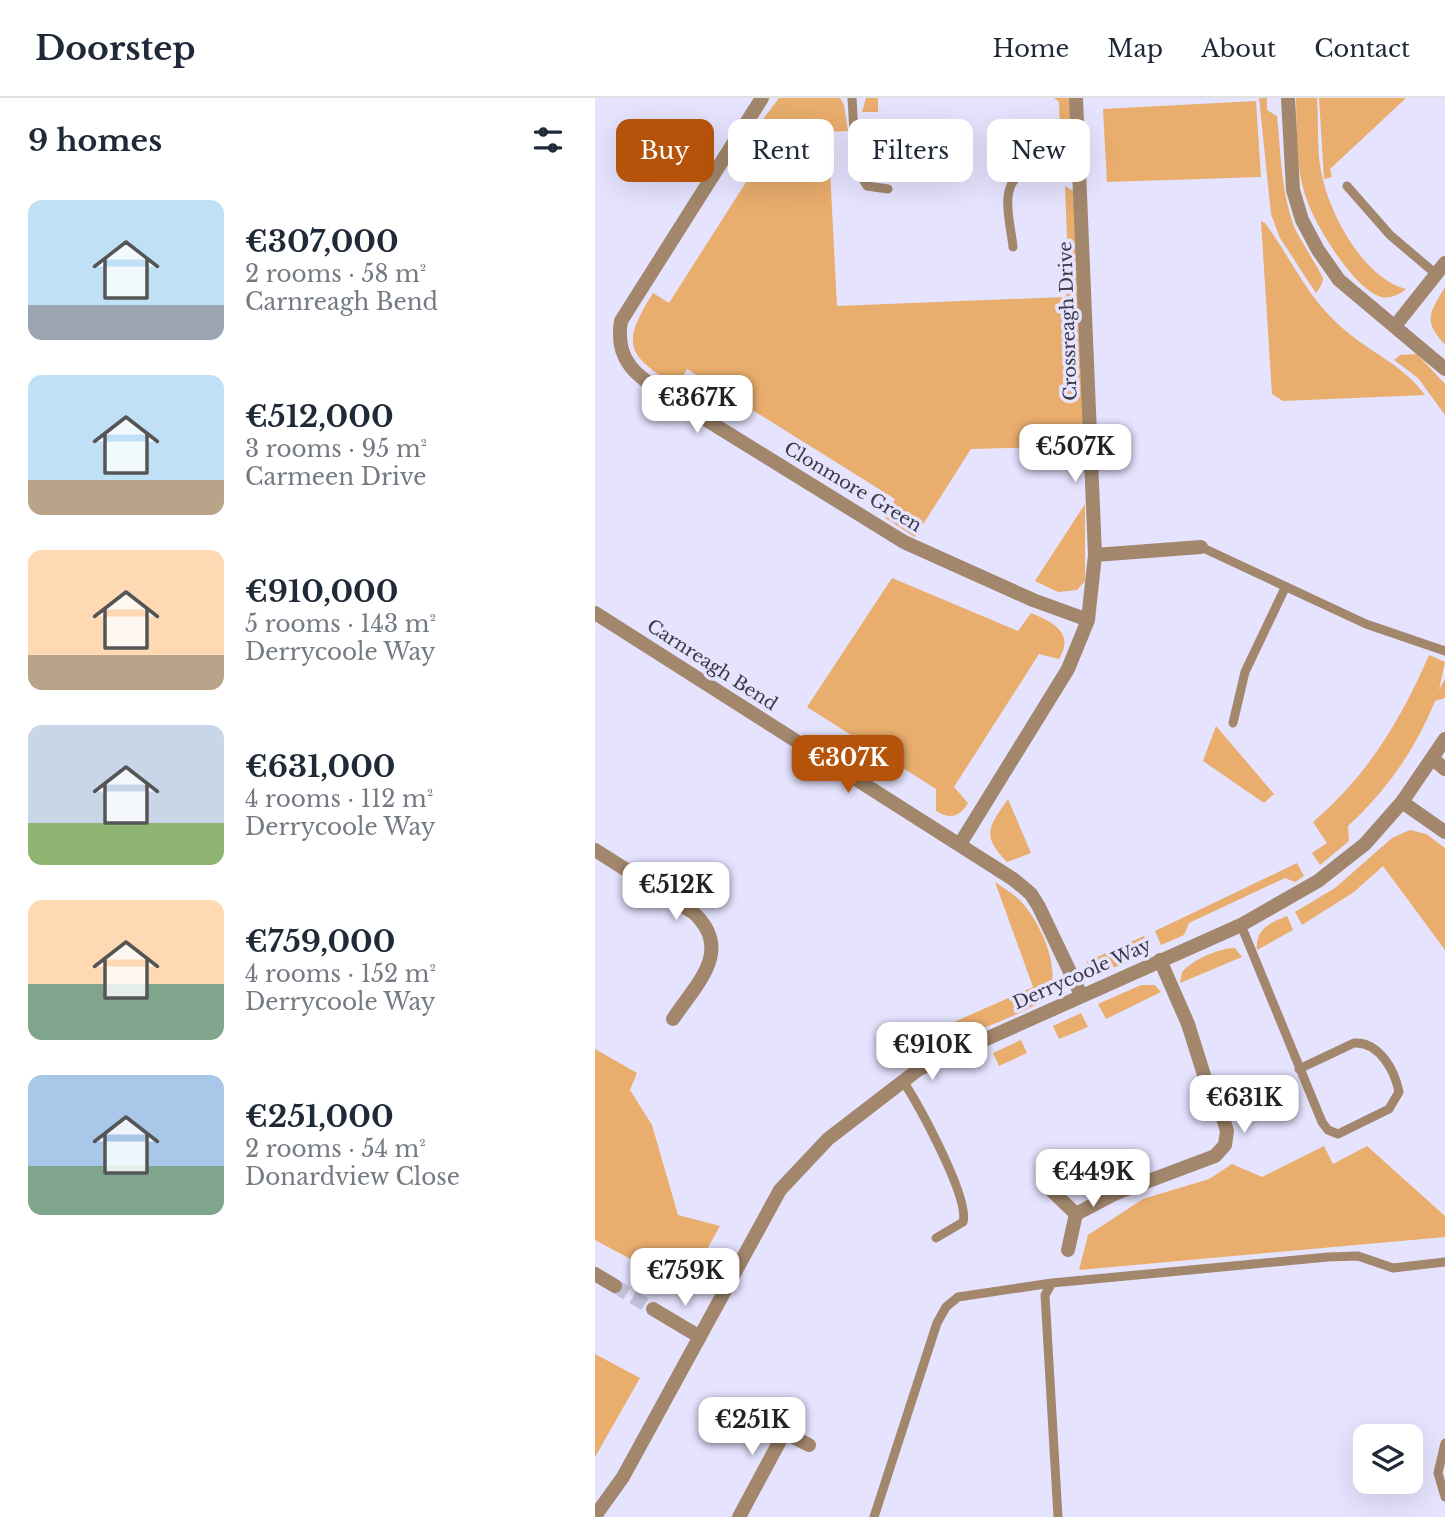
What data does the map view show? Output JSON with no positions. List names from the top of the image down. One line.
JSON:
{"streets":{"street":["Crossreagh Drive","Clonmore Green","Carnreagh Bend","Derrycoole Way"]},"crossings":[["Crossreagh Drive","Clonmore Green"],["Crossreagh Drive","Carnreagh Bend"],["Carnreagh Bend","Derrycoole Way"]],"page":{"header":"Doorstep","nav":["Home","Map","About","Contact"],"heading":"9 homes","chip":["Buy","Rent","Filters","New"],"list":[{"name":"€307,000","note":"2 rooms · 58 m² · Carnreagh Bend"},{"name":"€512,000","note":"3 rooms · 95 m² · Carmeen Drive"},{"name":"€910,000","note":"5 rooms · 143 m² · Derrycoole Way"},{"name":"€631,000","note":"4 rooms · 112 m² · Derrycoole Way"},{"name":"€759,000","note":"4 rooms · 152 m² · Derrycoole Way"},{"name":"€251,000","note":"2 rooms · 54 m² · Donardview Close"}],"price":["€367K","€507K","€307K","€512K","€910K","€631K","€449K","€759K","€251K"]}}
